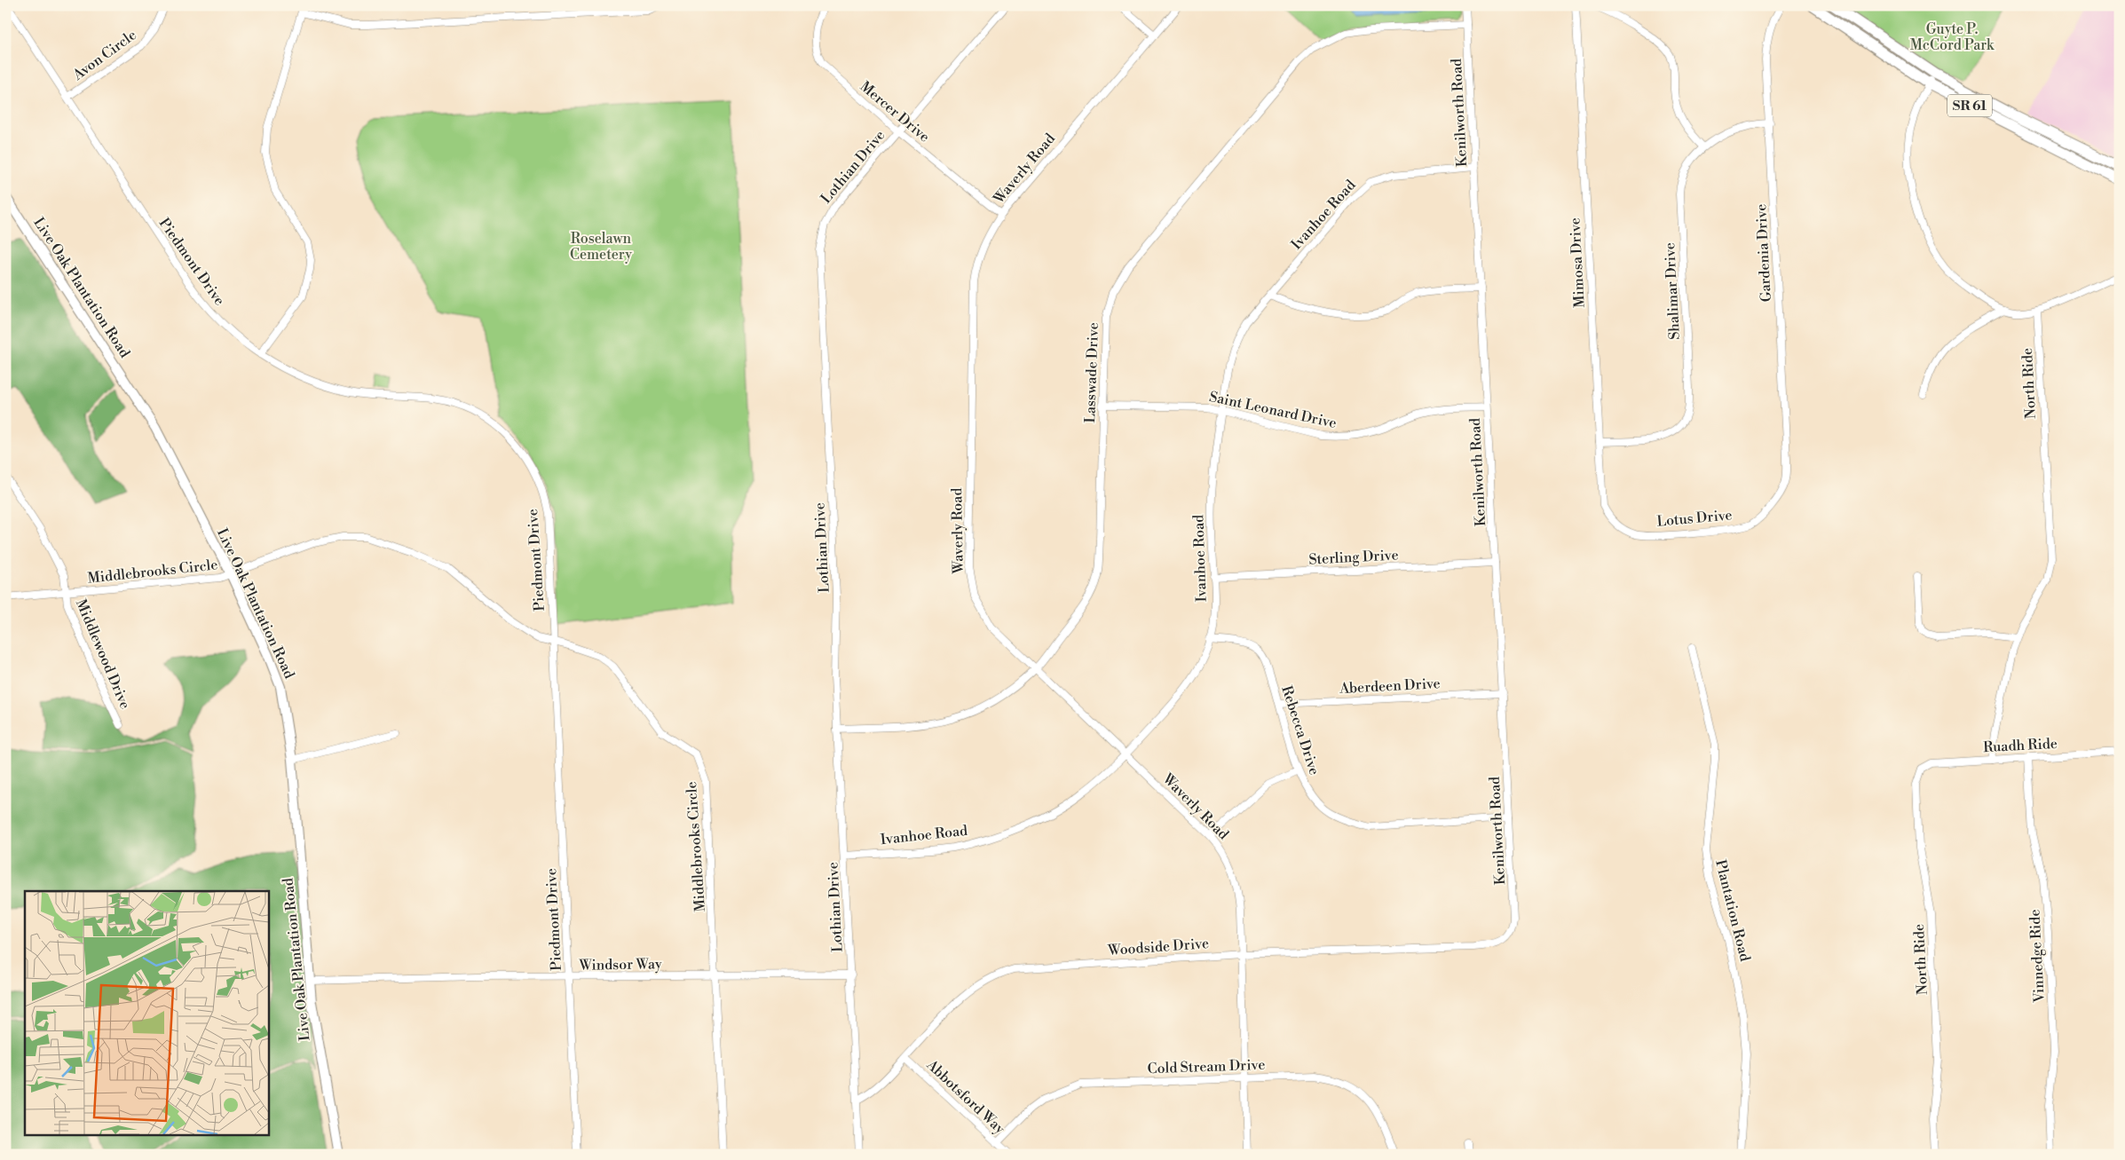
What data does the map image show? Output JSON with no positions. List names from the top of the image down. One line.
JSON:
{"streets":{"main road":["SR 61"],"street":["Avon Circle","Mercer Drive","Kenilworth Road","Lothian Drive","Waverly Road","Ivanhoe Road","Gardenia Drive","Piedmont Drive","Mimosa Drive","Live Oak Plantation Road","Shalimar Drive","Lasswade Drive","North Ride","Saint Leonard Drive","Lotus Drive","Sterling Drive","Middlebrooks Circle","Middlewood Drive","Aberdeen Drive","Rebecca Drive","Ruadh Ride","Plantation Road","Woodside Drive","Vinnedge Ride","Windsor Way","Cold Stream Drive","Abbotsford Way"]},"crossings":[["Avon Circle","Piedmont Drive"],["Mercer Drive","Lothian Drive"],["Mercer Drive","Waverly Road"],["Kenilworth Road","Ivanhoe Road"],["Kenilworth Road","Lasswade Drive"],["Kenilworth Road","Saint Leonard Drive"],["Kenilworth Road","Sterling Drive"],["Kenilworth Road","Aberdeen Drive"],["Kenilworth Road","Rebecca Drive"],["Kenilworth Road","Woodside Drive"],["Lothian Drive","Ivanhoe Road"],["Lothian Drive","Lasswade Drive"],["Lothian Drive","Woodside Drive"],["Lothian Drive","Windsor Way"],["Waverly Road","Ivanhoe Road"],["Waverly Road","Lasswade Drive"],["Waverly Road","Woodside Drive"],["Waverly Road","Cold Stream Drive"],["Ivanhoe Road","Saint Leonard Drive"],["Ivanhoe Road","Sterling Drive"],["Ivanhoe Road","Rebecca Drive"],["Gardenia Drive","Shalimar Drive"],["Gardenia Drive","Lotus Drive"],["Piedmont Drive","Middlebrooks Circle"],["Piedmont Drive","Windsor Way"],["Mimosa Drive","Shalimar Drive"],["Mimosa Drive","Lotus Drive"],["Live Oak Plantation Road","Middlebrooks Circle"],["Live Oak Plantation Road","Windsor Way"],["Lasswade Drive","Saint Leonard Drive"],["North Ride","Ruadh Ride"],["Middlebrooks Circle","Middlewood Drive"],["Middlebrooks Circle","Windsor Way"],["Aberdeen Drive","Rebecca Drive"],["Ruadh Ride","Vinnedge Ride"],["Woodside Drive","Abbotsford Way"],["Cold Stream Drive","Abbotsford Way"]],"parks":["Guyte P. McCord Park","Roselawn Cemetery"]}
